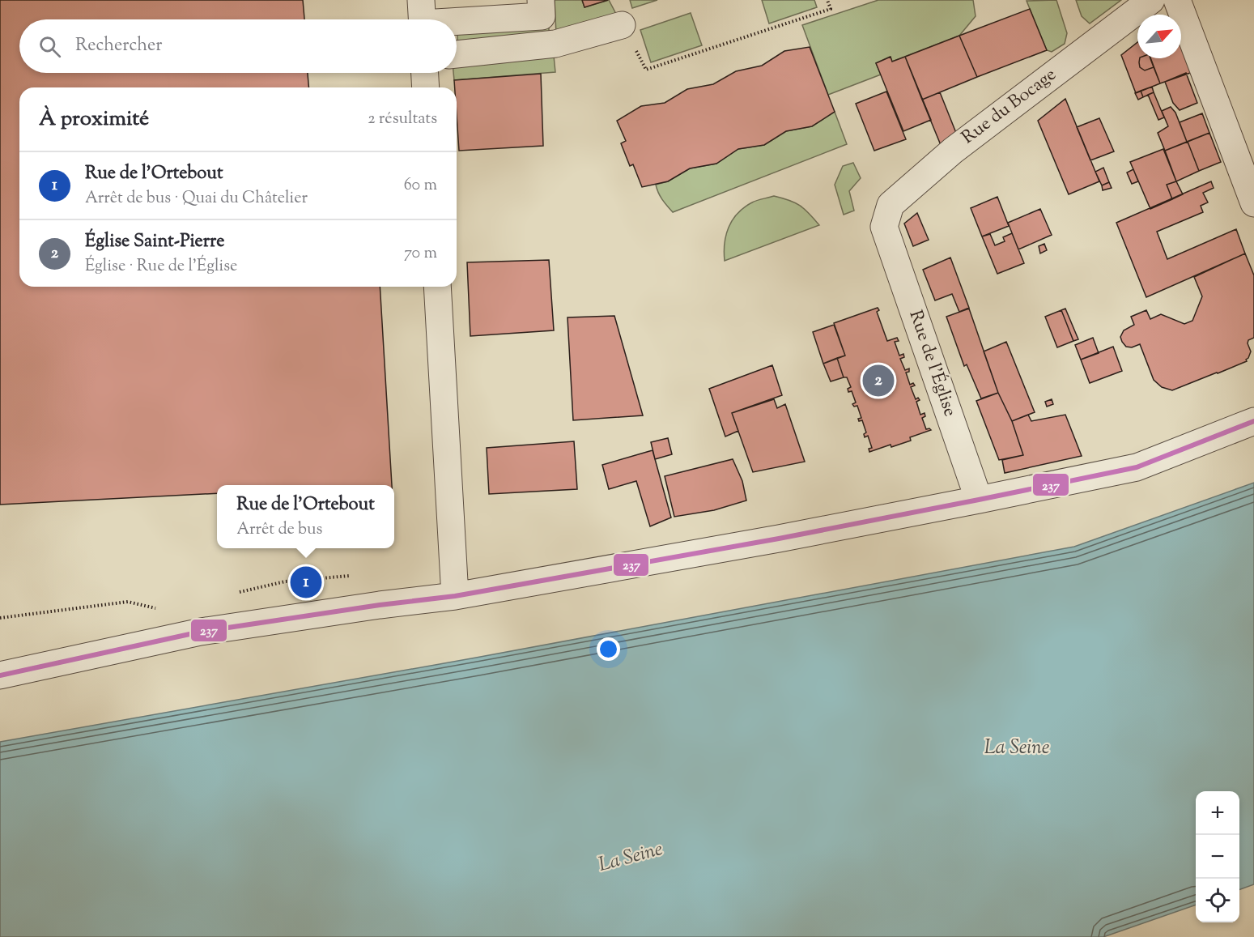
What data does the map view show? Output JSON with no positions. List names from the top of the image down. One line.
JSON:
{"streets":{"street":["Rue du Bocage","Rue de l'Église"]},"crossings":[["Rue du Bocage","Rue de l'Église"]],"water":["La Seine"],"lines":["transit line 237"],"north":"top right","page":{"search":"Rechercher","heading":["À proximité","2 résultats"],"list":[{"mark":"1","name":"Rue de l'Ortebout","note":"Arrêt de bus · Quai du Châtelier","value":"60 m"},{"mark":"2","name":"Église Saint-Pierre","note":"Église · Rue de l'Église","value":"70 m"}],"pins":["2","1"],"popup":["Rue de l'Ortebout","Arrêt de bus"],"map_buttons":["+","−"]}}
